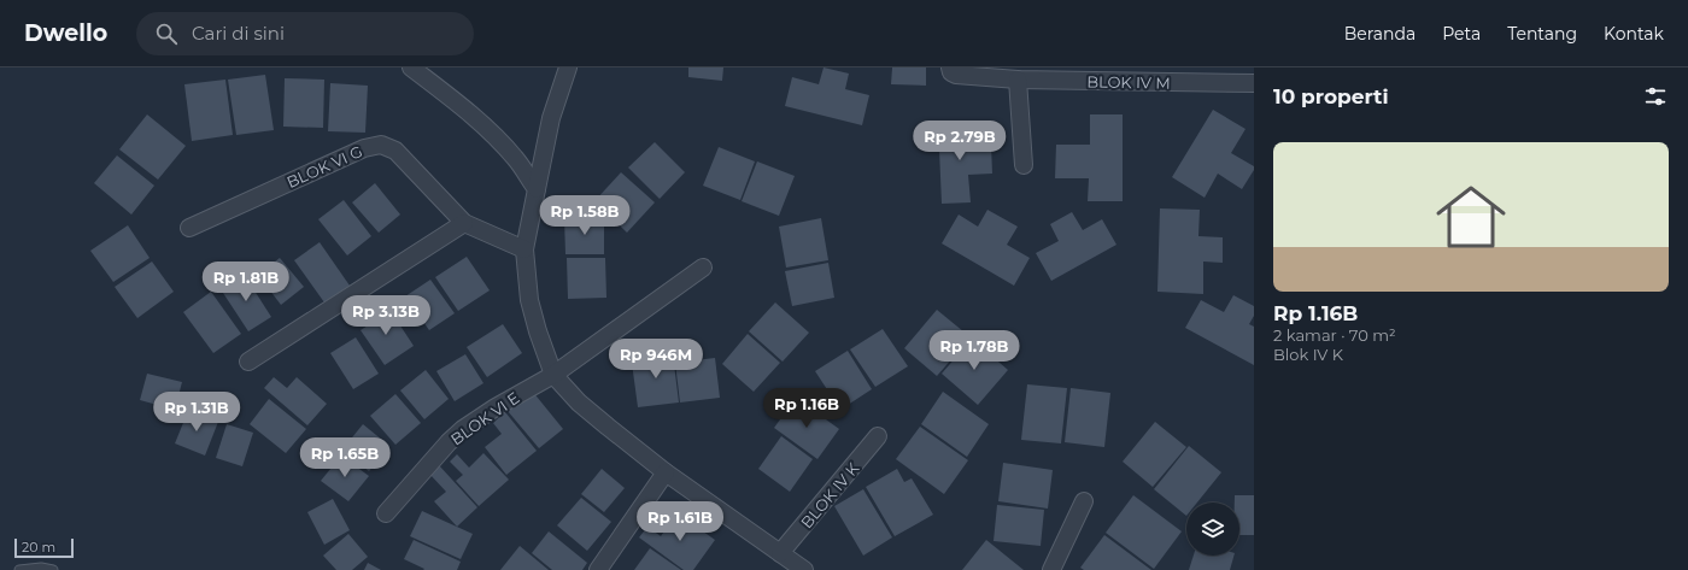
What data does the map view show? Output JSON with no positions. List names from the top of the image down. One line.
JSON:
{"streets":{"street":["BLOK IV M","BLOK VI G","BLOK VI E","BLOK IV K"]},"scale_bar":"20 m","page":{"header":"Dwello","search":"Cari di sini","nav":["Beranda","Peta","Tentang","Kontak"],"heading":"10 properti","price":["Rp 2.79B","Rp 1.58B","Rp 1.81B","Rp 3.13B","Rp 1.78B","Rp 946M","Rp 1.16B","Rp 1.31B","Rp 1.65B","Rp 1.61B"],"list":[{"name":"Rp 1.16B","note":"2 kamar · 70 m² · Blok IV K"}],"scale":"20 m"}}
